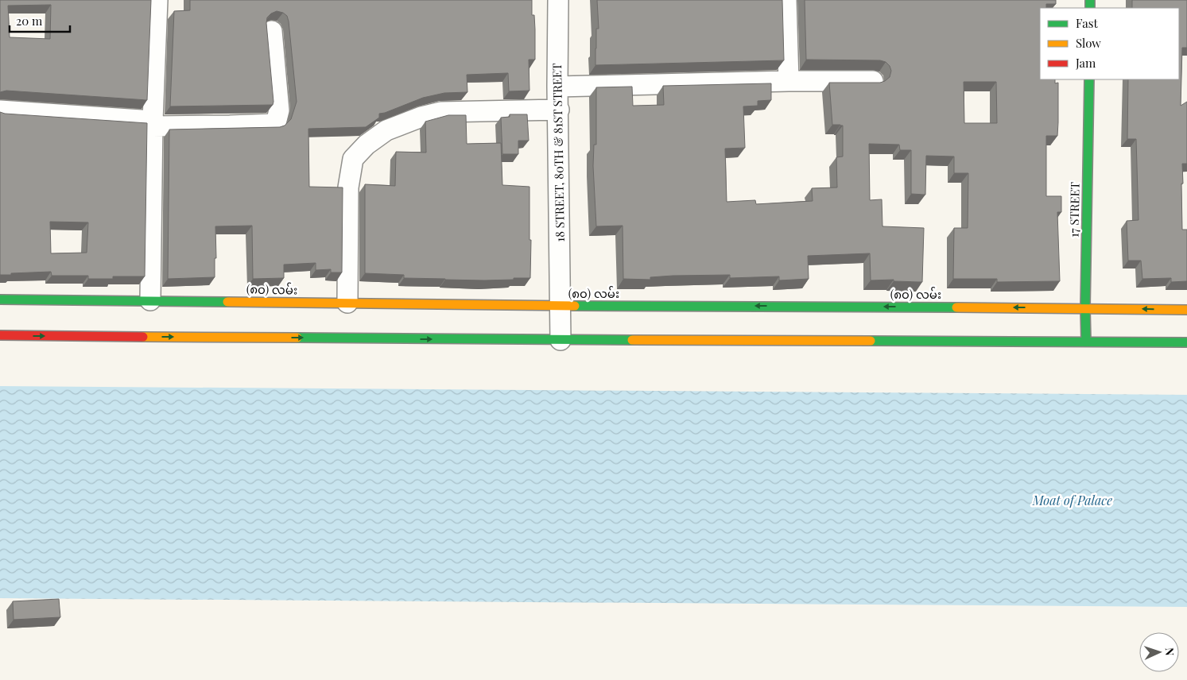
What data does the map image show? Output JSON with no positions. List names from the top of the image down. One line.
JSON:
{"streets":{"main road":["17 STREET","(၈၀) လမ်း"],"street":["18 STREET, 80TH & 81ST STREET"]},"crossings":[["18 STREET, 80TH & 81ST STREET","(၈၀) လမ်း"],["17 STREET","(၈၀) လမ်း"]],"water":["Moat of Palace"],"legend":["Fast","Slow","Jam"],"scale_bar":"20 m","north":"right"}
